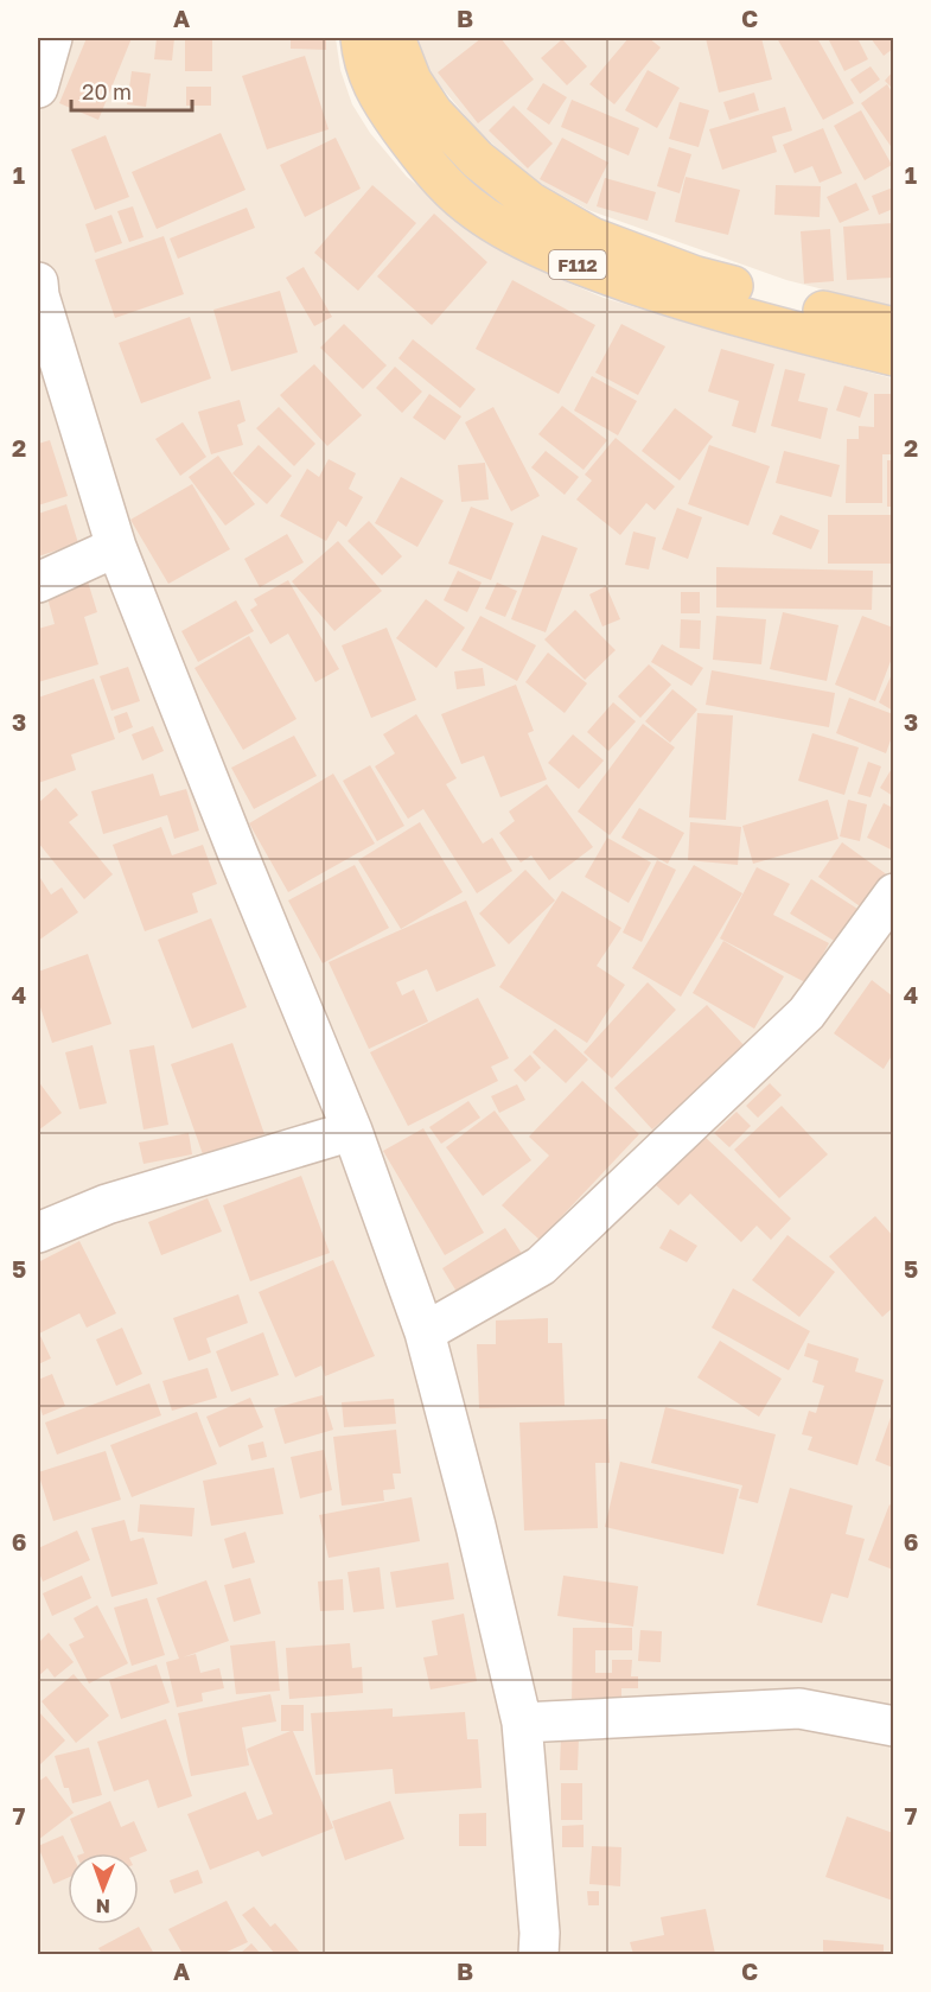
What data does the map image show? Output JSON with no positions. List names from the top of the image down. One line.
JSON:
{"streets":{"main road":["F112"]},"scale_bar":"20 m","north":"bottom","grid":{"columns":["A","B","C"],"rows":["1","2","3","4","5","6","7"]}}
